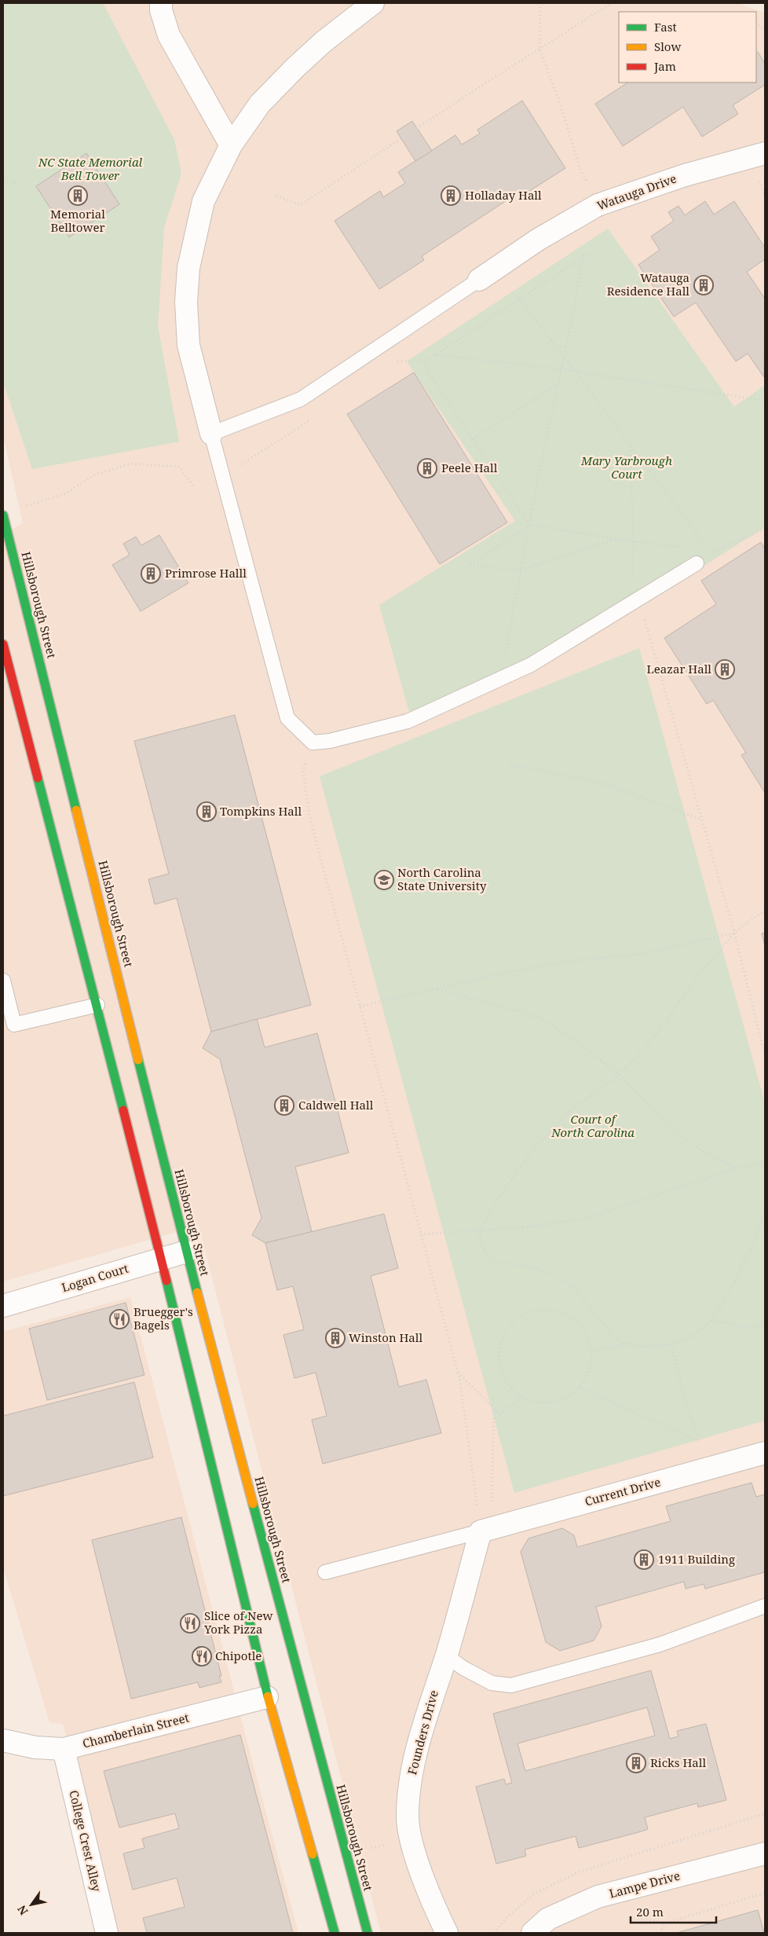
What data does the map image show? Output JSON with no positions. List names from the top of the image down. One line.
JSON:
{"streets":{"main road":["Hillsborough Street"],"street":["Watauga Drive","Logan Court","Current Drive","Chamberlain Street","Founders Drive","College Crest Alley","Lampe Drive"]},"crossings":[["Hillsborough Street","Logan Court"],["Current Drive","Founders Drive"],["Chamberlain Street","College Crest Alley"]],"parks":["NC State Memorial Bell Tower","Mary Yarbrough Court","Court of North Carolina"],"places":{"building":["Memorial Belltower","Holladay Hall","Watauga Residence Hall","Peele Hall","Primrose Halll","Leazar Hall","Tompkins Hall","Caldwell Hall","Winston Hall","1911 Building","Ricks Hall"],"school or university":["North Carolina State University"],"restaurant":["Bruegger's Bagels","Slice of New York Pizza","Chipotle"]},"legend":["Fast","Slow","Jam"],"scale_bar":"20 m","north":"bottom left"}
